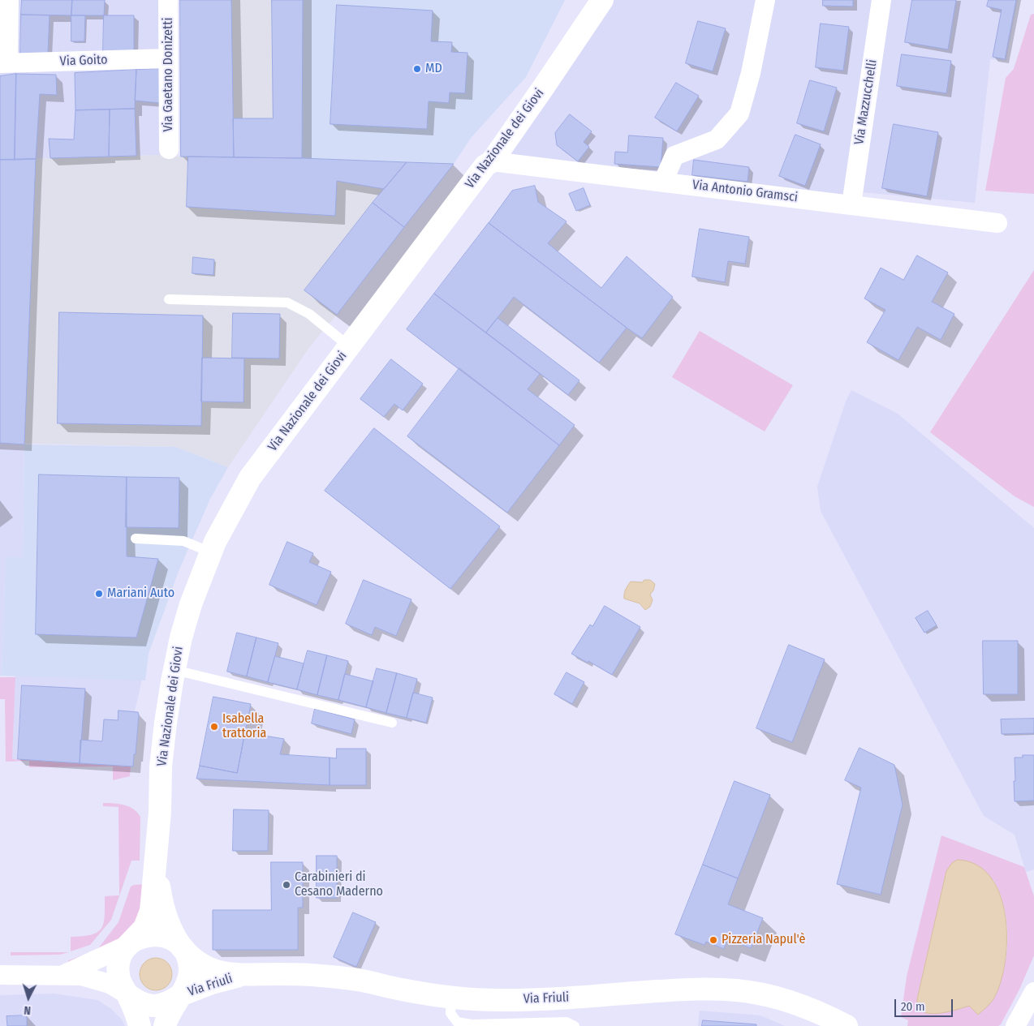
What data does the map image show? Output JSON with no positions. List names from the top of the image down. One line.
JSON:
{"streets":{"main road":["Via Nazionale dei Giovi","Via Friuli"],"street":["Via Goito","Via Gaetano Donizetti","Via Mazzucchelli","Via Antonio Gramsci"]},"crossings":[["Via Goito","Via Gaetano Donizetti"],["Via Mazzucchelli","Via Antonio Gramsci"],["Via Nazionale dei Giovi","Via Antonio Gramsci"],["Via Nazionale dei Giovi","Via Friuli"]],"places":["MD","Mariani Auto","Isabella trattoria","Carabinieri di Cesano Maderno","Pizzeria Napul'è"],"scale_bar":"20 m","north":"bottom"}
